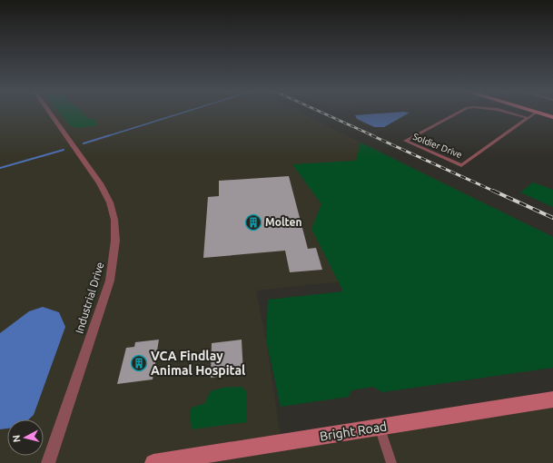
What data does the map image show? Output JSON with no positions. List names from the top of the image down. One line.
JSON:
{"streets":{"main road":["Bright Road"],"street":["Soldier Drive","Industrial Drive"]},"places":{"building":["Molten","VCA Findlay Animal Hospital"]},"north":"left"}
